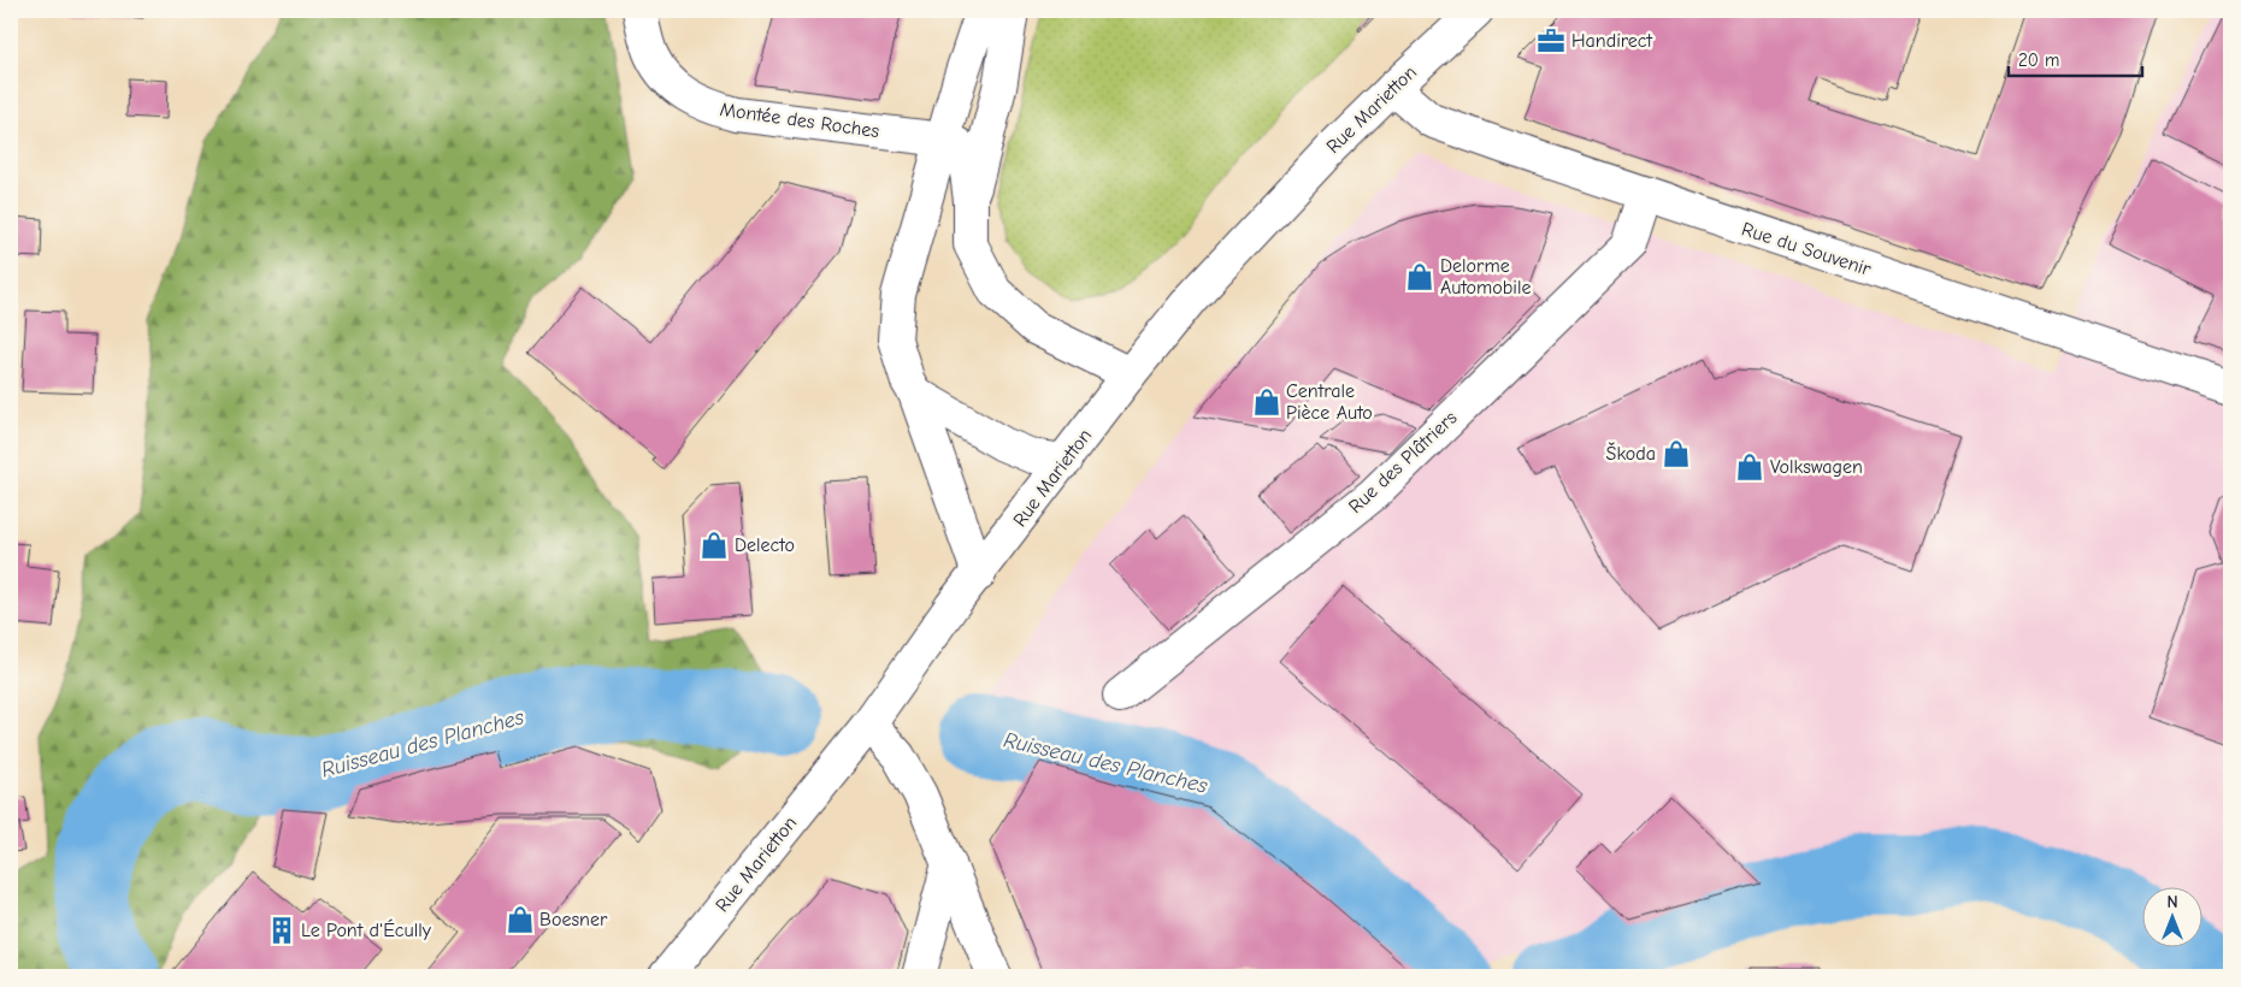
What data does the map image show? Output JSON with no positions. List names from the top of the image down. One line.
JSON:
{"streets":{"street":["Rue Marietton","Montée des Roches","Rue du Souvenir","Rue des Plâtriers"]},"crossings":[["Rue Marietton","Rue du Souvenir"],["Rue du Souvenir","Rue des Plâtriers"]],"water":["Ruisseau des Planches"],"places":{"office":["Handirect"],"shop":["Delorme Automobile","Centrale Pièce Auto","Škoda","Volkswagen","Delecto","Boesner"],"building":["Le Pont d'Écully"]},"scale_bar":"20 m","north":"top"}
